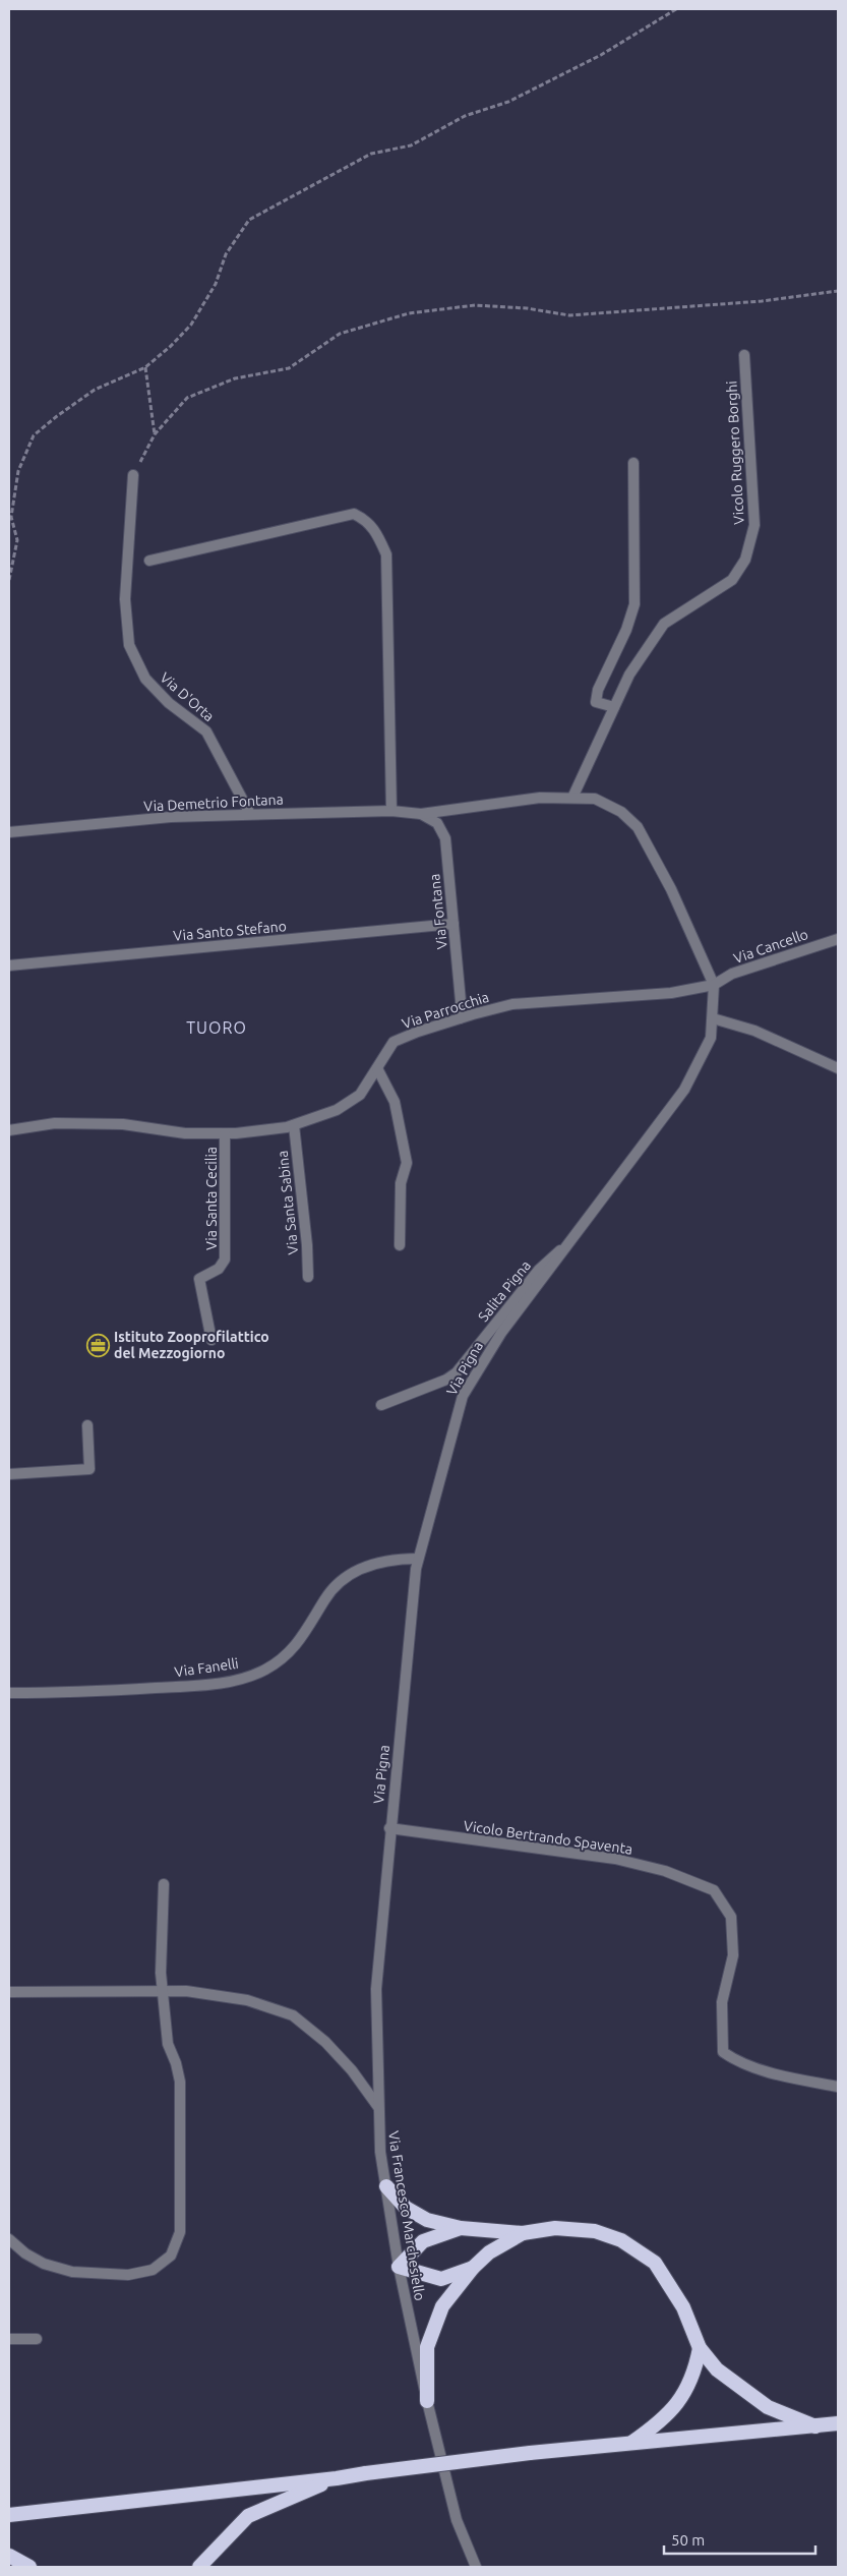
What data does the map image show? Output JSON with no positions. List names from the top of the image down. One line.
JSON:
{"streets":{"street":["Vicolo Ruggero Borghi","Via D'Orta","Via Demetrio Fontana","Via Fontana","Via Santo Stefano","Via Cancello","Via Parrocchia","Via Santa Cecilia","Via Santa Sabina","Salita Pigna","Via Pigna","Via Fanelli","Vicolo Bertrando Spaventa","Via Francesco Marchesiello"]},"crossings":[["Vicolo Ruggero Borghi","Via Demetrio Fontana"],["Via D'Orta","Via Demetrio Fontana"],["Via Demetrio Fontana","Via Fontana"],["Via Demetrio Fontana","Via Cancello"],["Via Demetrio Fontana","Via Parrocchia"],["Via Demetrio Fontana","Via Pigna"],["Via Fontana","Via Santo Stefano"],["Via Fontana","Via Parrocchia"],["Via Cancello","Via Parrocchia"],["Via Cancello","Via Pigna"],["Via Parrocchia","Via Santa Cecilia"],["Via Parrocchia","Via Santa Sabina"],["Via Parrocchia","Via Pigna"],["Salita Pigna","Via Pigna"],["Via Pigna","Via Fanelli"],["Via Pigna","Vicolo Bertrando Spaventa"],["Via Pigna","Via Francesco Marchesiello"],["Vicolo Bertrando Spaventa","Via Francesco Marchesiello"]],"districts":["TUORO"],"places":{"office":["Istituto Zooprofilattico del Mezzogiorno"]},"scale_bar":"50 m"}
